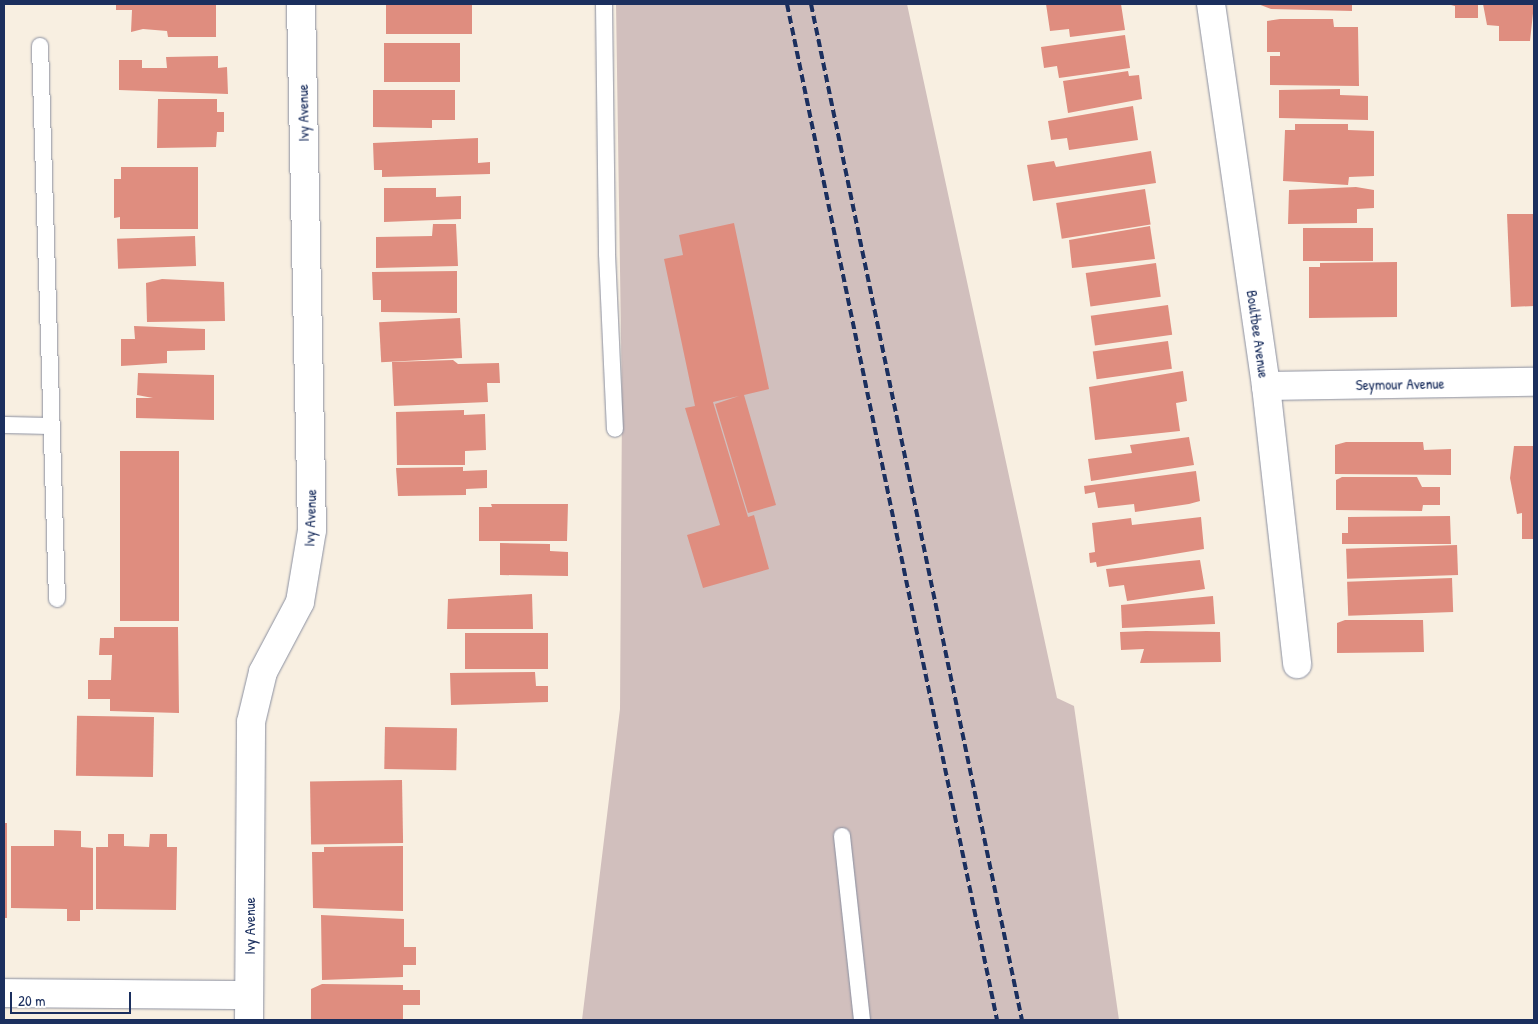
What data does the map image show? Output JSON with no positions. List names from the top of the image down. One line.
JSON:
{"streets":{"street":["Ivy Avenue","Boultbee Avenue","Seymour Avenue"]},"crossings":[["Boultbee Avenue","Seymour Avenue"]],"scale_bar":"20 m"}
